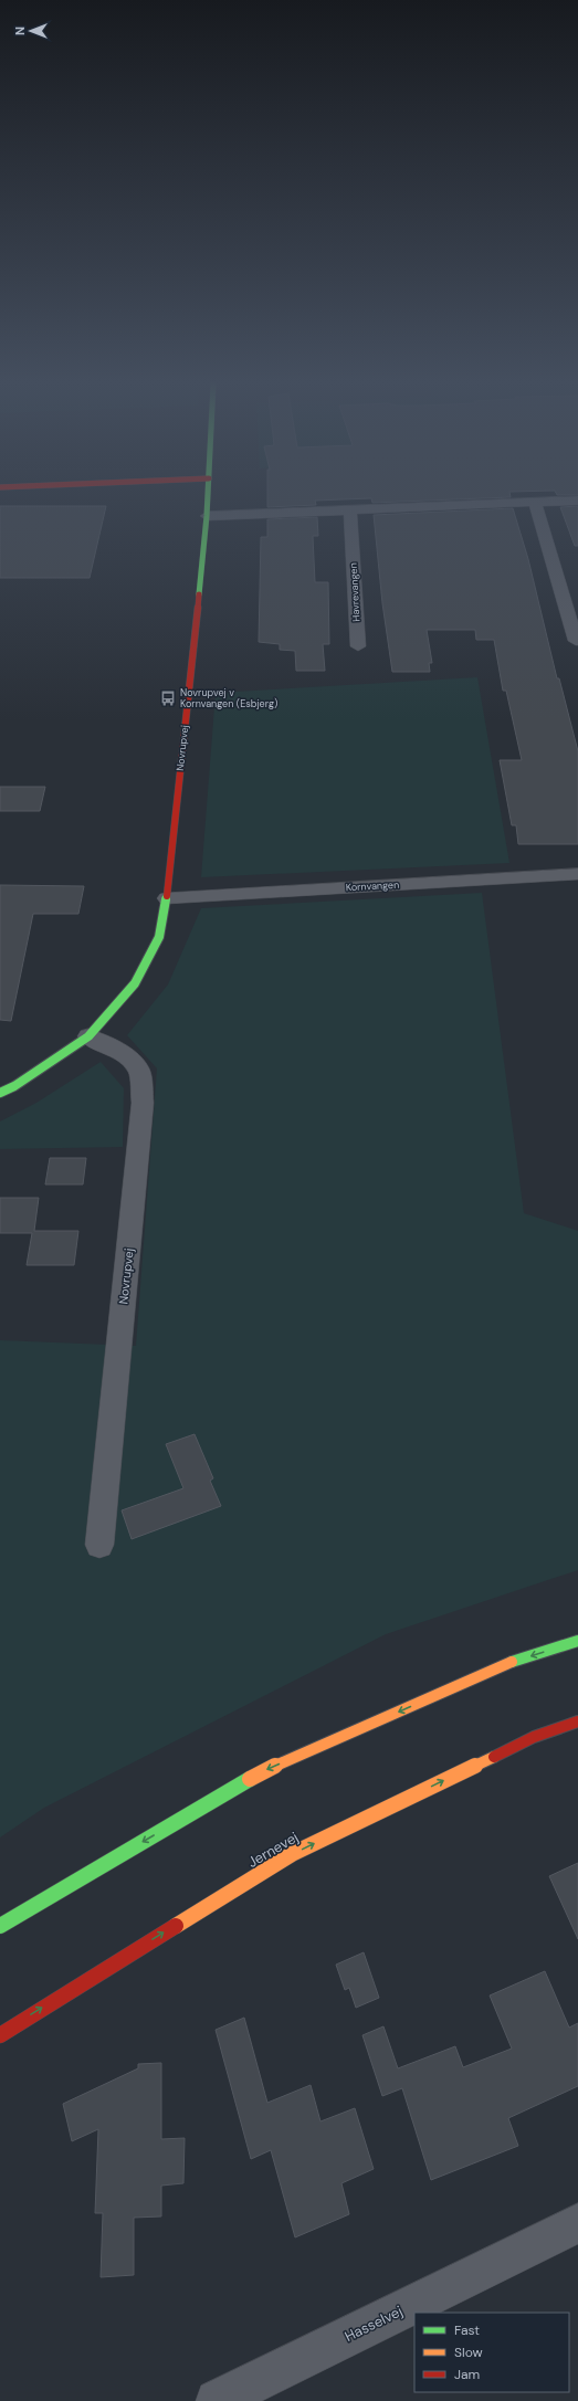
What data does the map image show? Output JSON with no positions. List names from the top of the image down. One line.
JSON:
{"streets":{"street":["Havrevangen","Novrupvej","Kornvangen","Jernevej","Hasselvej"]},"crossings":[["Novrupvej","Kornvangen"]],"places":{"bus stop":["Novrupvej v Kornvangen (Esbjerg)"]},"legend":["Fast","Slow","Jam"],"north":"left"}
